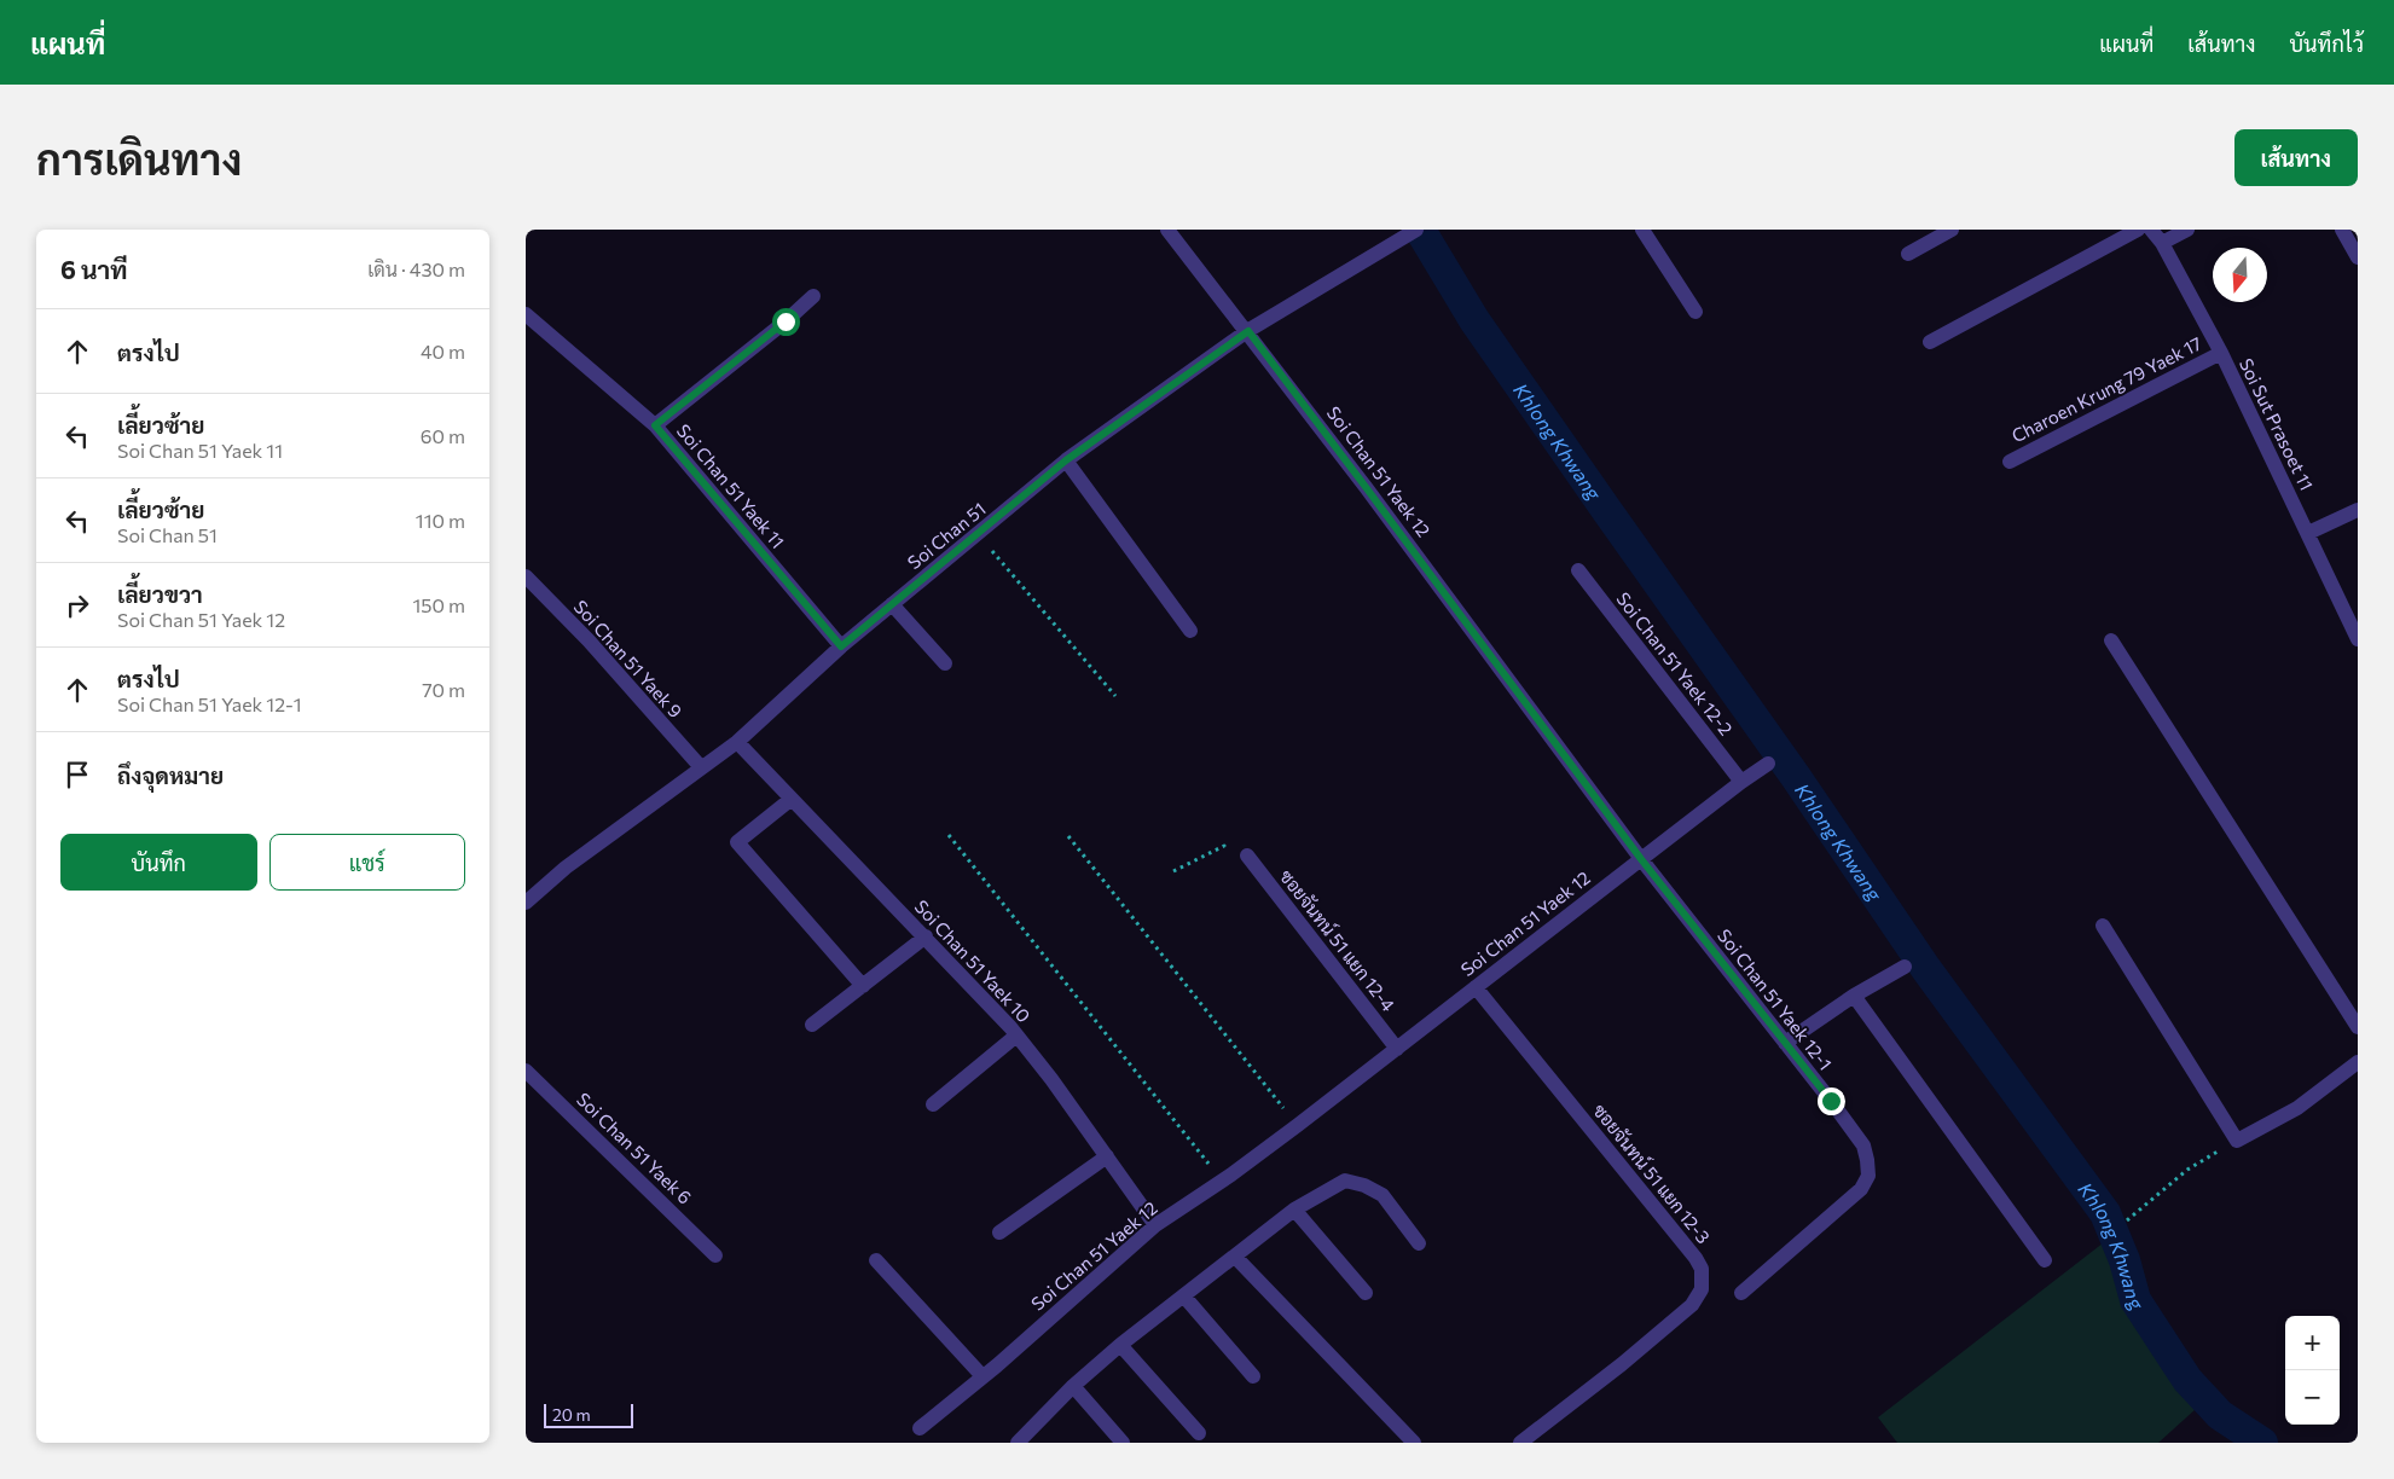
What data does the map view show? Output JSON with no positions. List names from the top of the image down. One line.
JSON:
{"streets":{"street":["Charoen Krung 79 Yaek 17","Soi Sut Prasoet 11","Soi Chan 51 Yaek 12","Soi Chan 51 Yaek 11","Soi Chan 51","Soi Chan 51 Yaek 9","Soi Chan 51 Yaek 12-2","ซอยจันทน์ 51 แยก 12-4","Soi Chan 51 Yaek 10","Soi Chan 51 Yaek 12-1","Soi Chan 51 Yaek 6","ซอยจันทน์ 51 แยก 12-3"]},"crossings":[["Charoen Krung 79 Yaek 17","Soi Sut Prasoet 11"],["Soi Chan 51 Yaek 12","Soi Chan 51"],["Soi Chan 51 Yaek 12","ซอยจันทน์ 51 แยก 12-4"],["Soi Chan 51 Yaek 12","Soi Chan 51 Yaek 10"],["Soi Chan 51 Yaek 12","Soi Chan 51 Yaek 12-1"],["Soi Chan 51 Yaek 12","ซอยจันทน์ 51 แยก 12-3"],["Soi Chan 51 Yaek 11","Soi Chan 51"],["Soi Chan 51","Soi Chan 51 Yaek 9"],["Soi Chan 51","Soi Chan 51 Yaek 10"]],"water":["Khlong Khwang"],"scale_bar":"20 m","north":"bottom","page":{"header":"แผนที่","nav":["แผนที่","เส้นทาง","บันทึกไว้"],"buttons":["เส้นทาง",["บันทึก","แชร์"]],"title":"การเดินทาง","heading":["6 นาที","เดิน · 430 m"],"list":[["ตรงไป","40 m"],["เลี้ยวซ้าย","Soi Chan 51 Yaek 11","60 m"],["เลี้ยวซ้าย","Soi Chan 51","110 m"],["เลี้ยวขวา","Soi Chan 51 Yaek 12","150 m"],["ตรงไป","Soi Chan 51 Yaek 12-1","70 m"],"ถึงจุดหมาย"],"map_buttons":["+","−"],"scale":"20 m"}}
